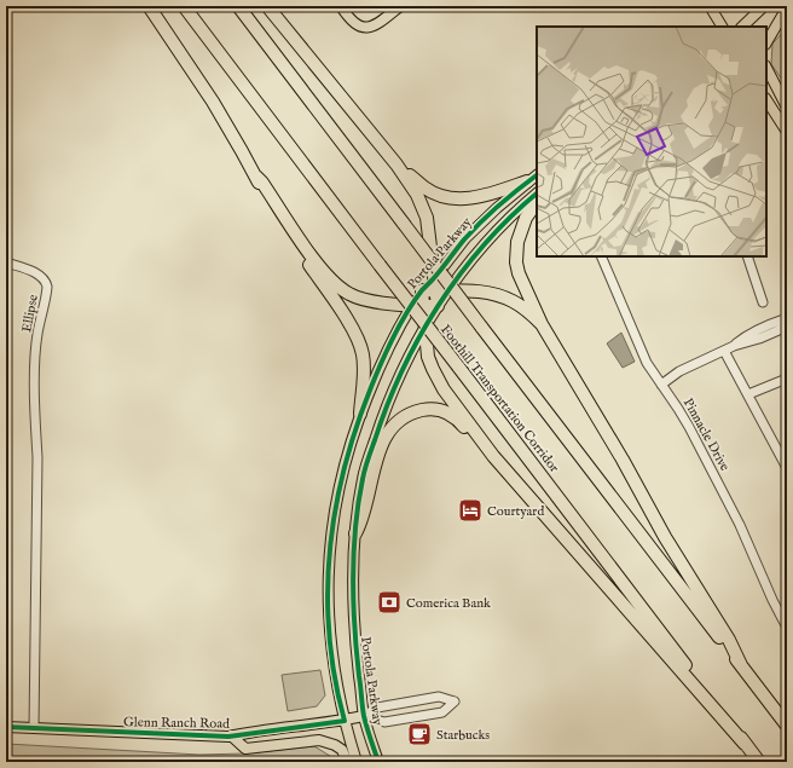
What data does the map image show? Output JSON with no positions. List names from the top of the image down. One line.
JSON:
{"streets":{"highway":["Foothill Transportation Corridor"],"main road":["Portola Parkway","Glenn Ranch Road"],"street":["Ellipse","Pinnacle Drive"]},"crossings":[["Portola Parkway","Glenn Ranch Road"],["Ellipse","Glenn Ranch Road"]],"places":{"hotel":["Courtyard"],"bank":["Comerica Bank"],"cafe":["Starbucks"]}}
